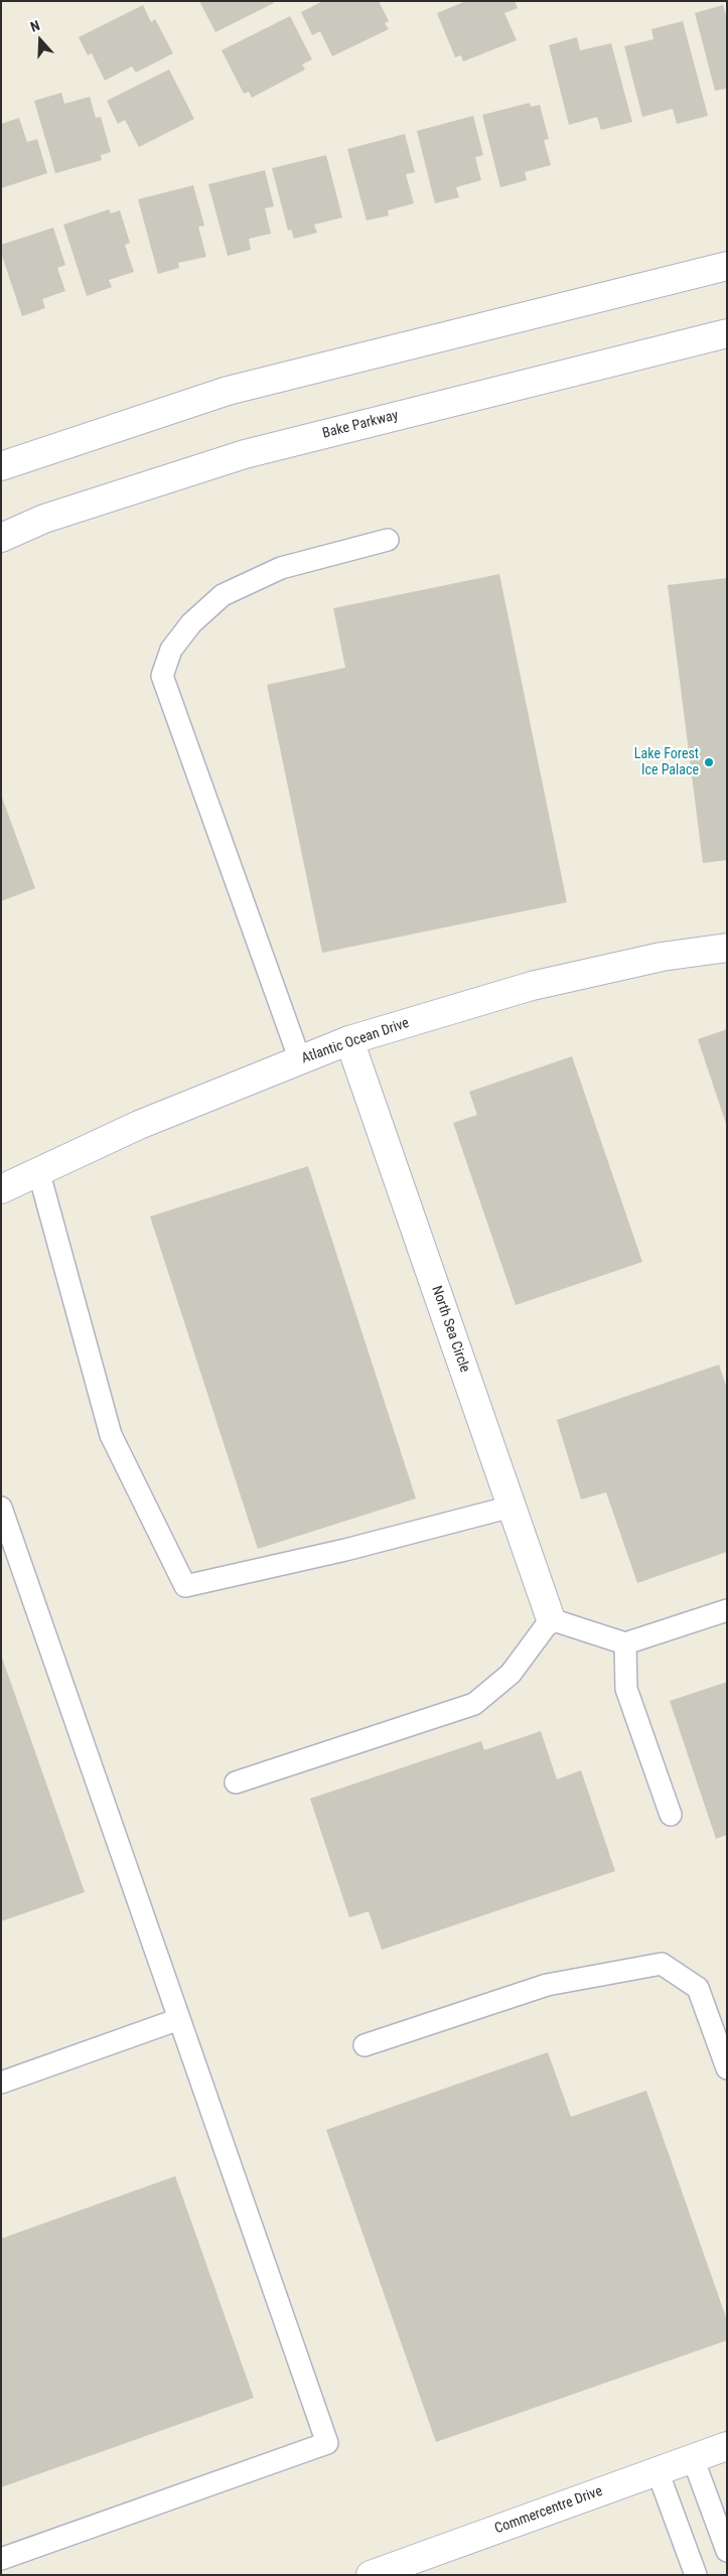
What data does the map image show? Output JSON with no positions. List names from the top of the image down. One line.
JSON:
{"streets":{"street":["Bake Parkway","Atlantic Ocean Drive","North Sea Circle","Commercentre Drive"]},"crossings":[["Atlantic Ocean Drive","North Sea Circle"]],"places":["Lake Forest Ice Palace"],"north":"top"}
